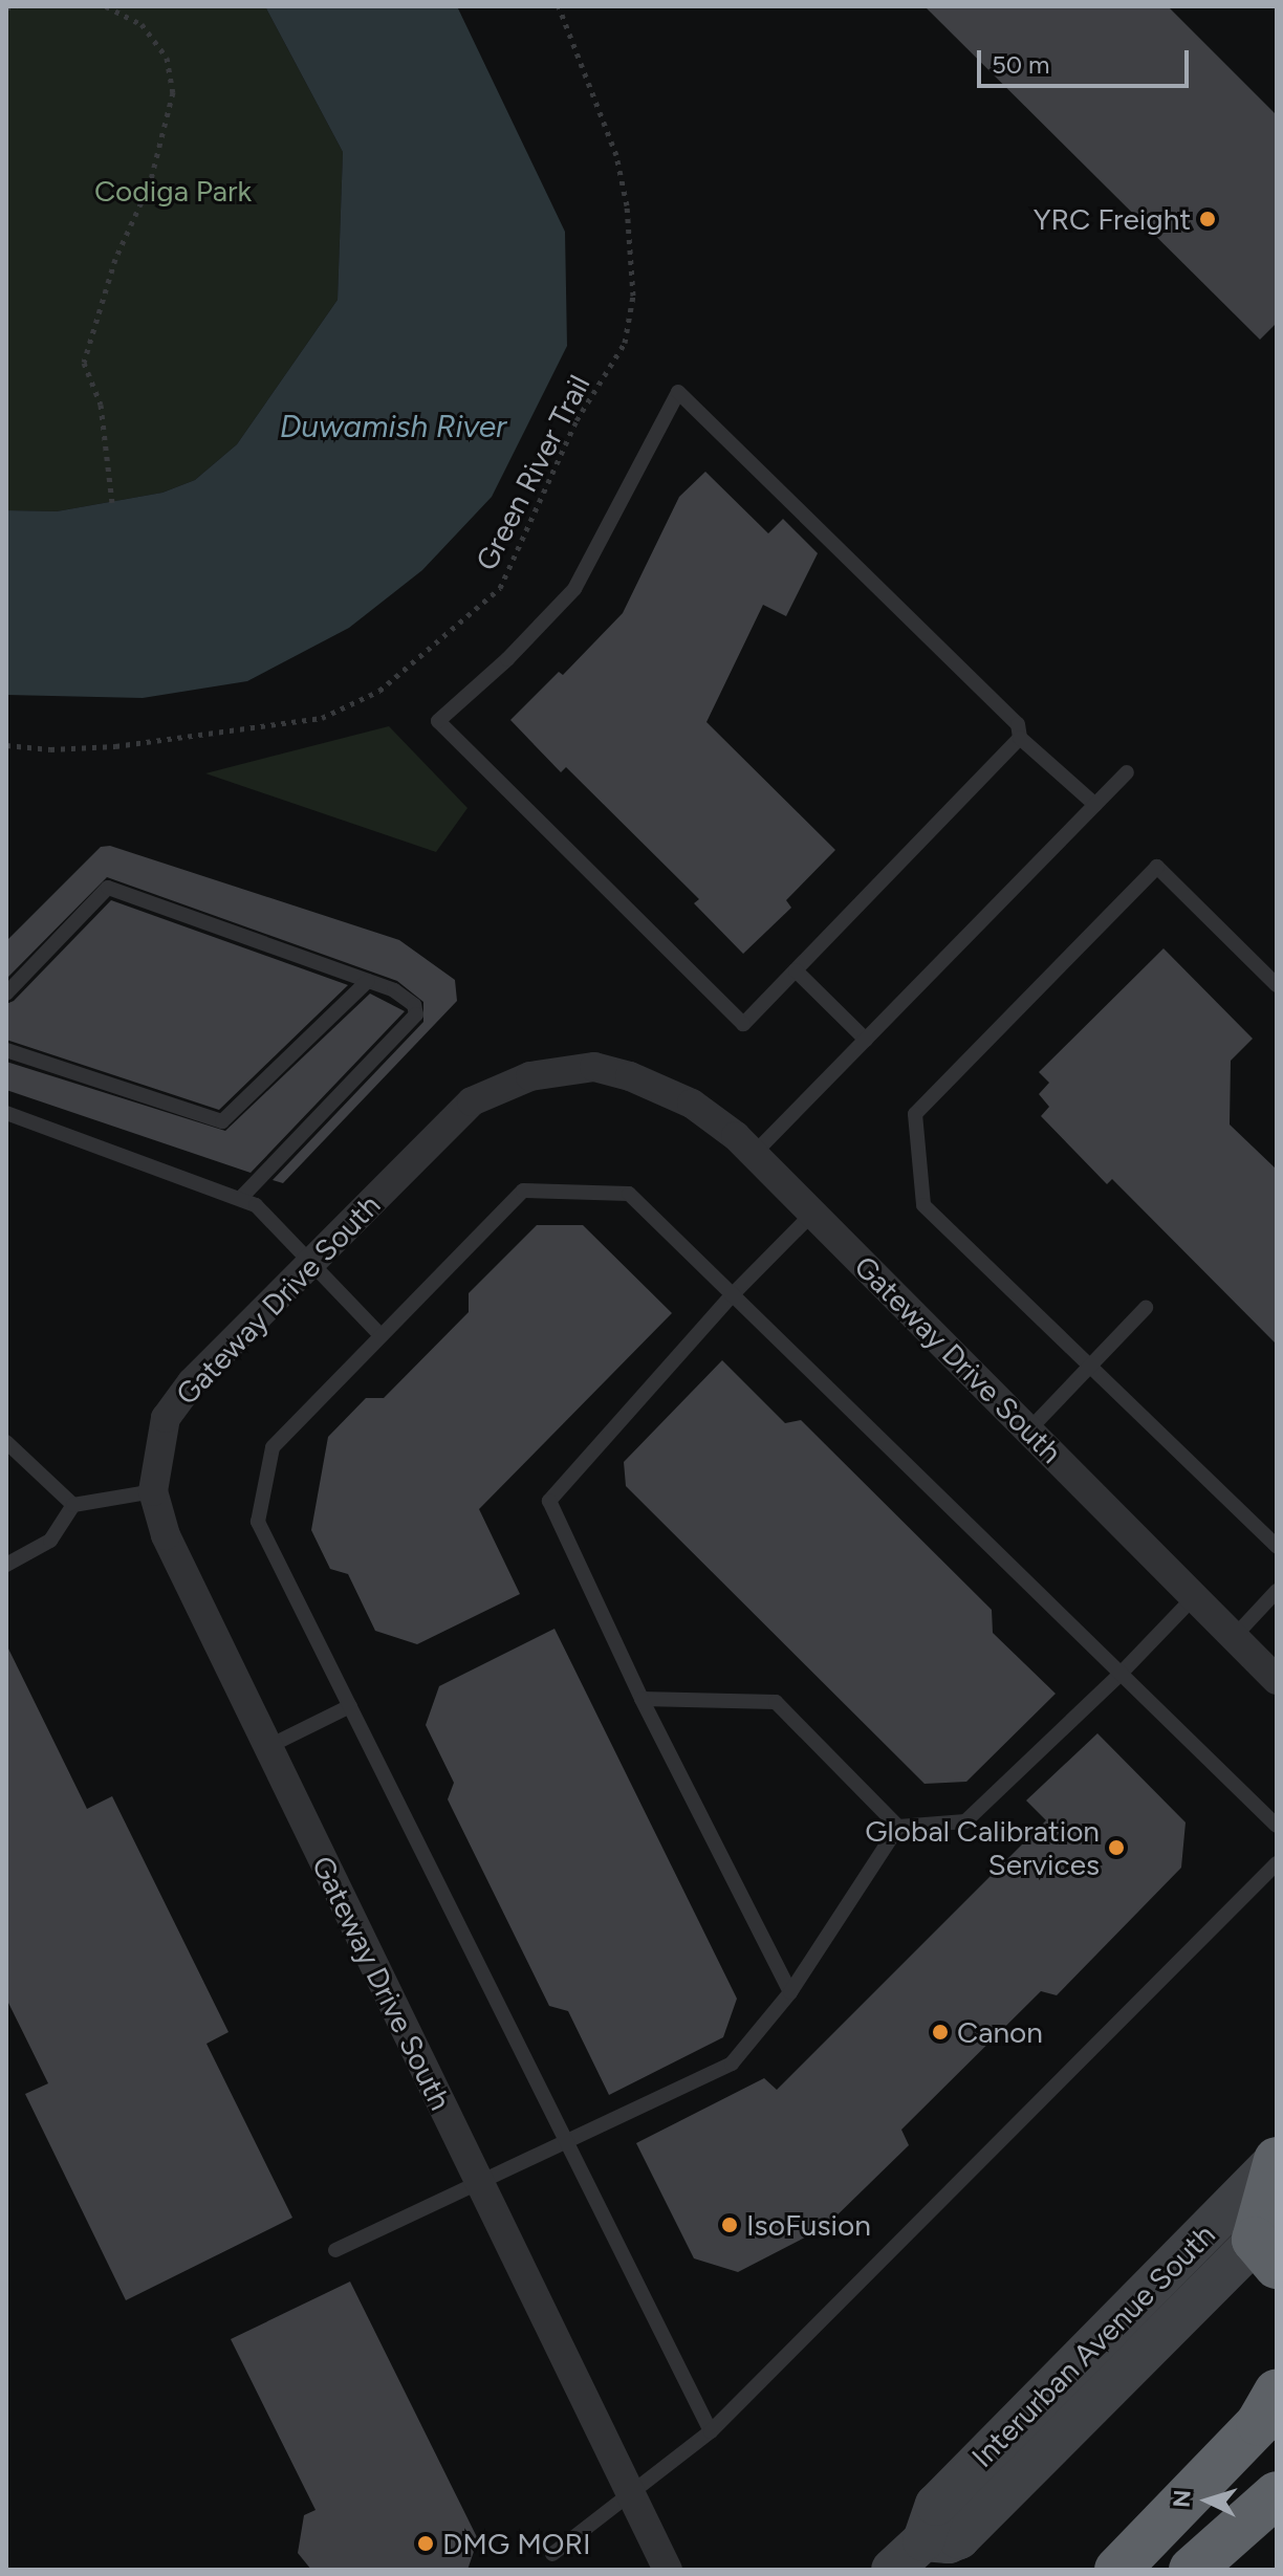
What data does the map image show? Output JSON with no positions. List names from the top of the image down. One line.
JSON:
{"streets":{"main road":["Interurban Avenue South"],"street":["Gateway Drive South"],"path":["Green River Trail"]},"water":["Duwamish River"],"parks":["Codiga Park"],"places":["YRC Freight","Global Calibration Services","Canon","IsoFusion","DMG MORI"],"scale_bar":"50 m","north":"left"}
